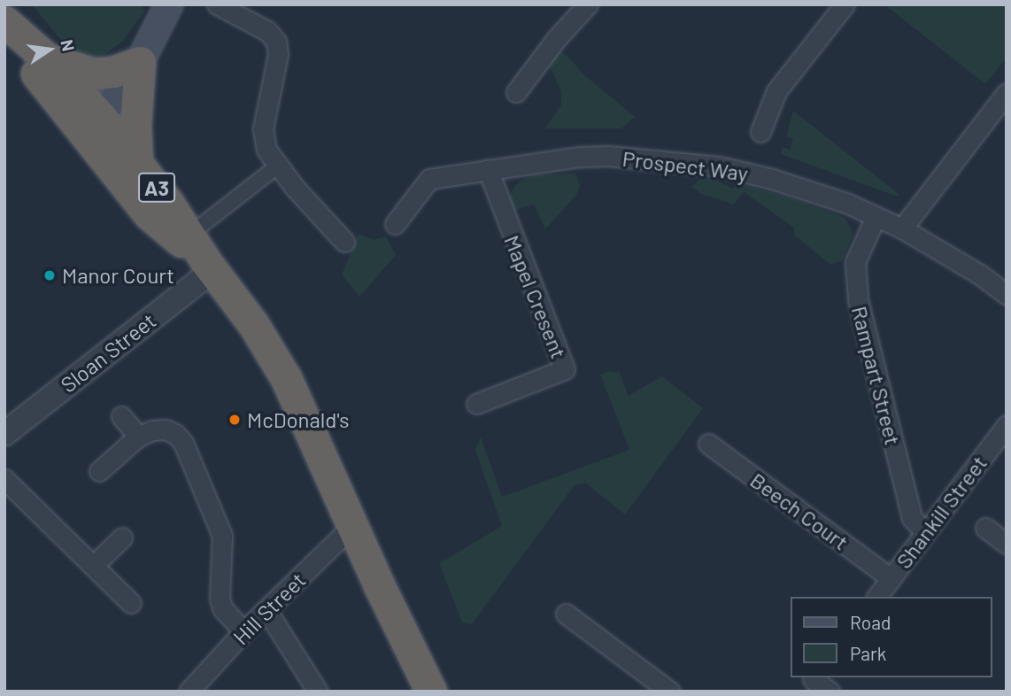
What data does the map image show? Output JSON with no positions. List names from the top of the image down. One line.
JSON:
{"streets":{"highway":["A3"],"street":["Prospect Way","Mapel Cresent","Sloan Street","Rampart Street","Beech Court","Shankill Street","Hill Street"]},"crossings":[["Prospect Way","Mapel Cresent"],["Prospect Way","Rampart Street"],["A3","Sloan Street"],["A3","Hill Street"],["Rampart Street","Shankill Street"],["Beech Court","Shankill Street"]],"places":["Manor Court","McDonald's"],"legend":["Road","Park"],"north":"right"}
